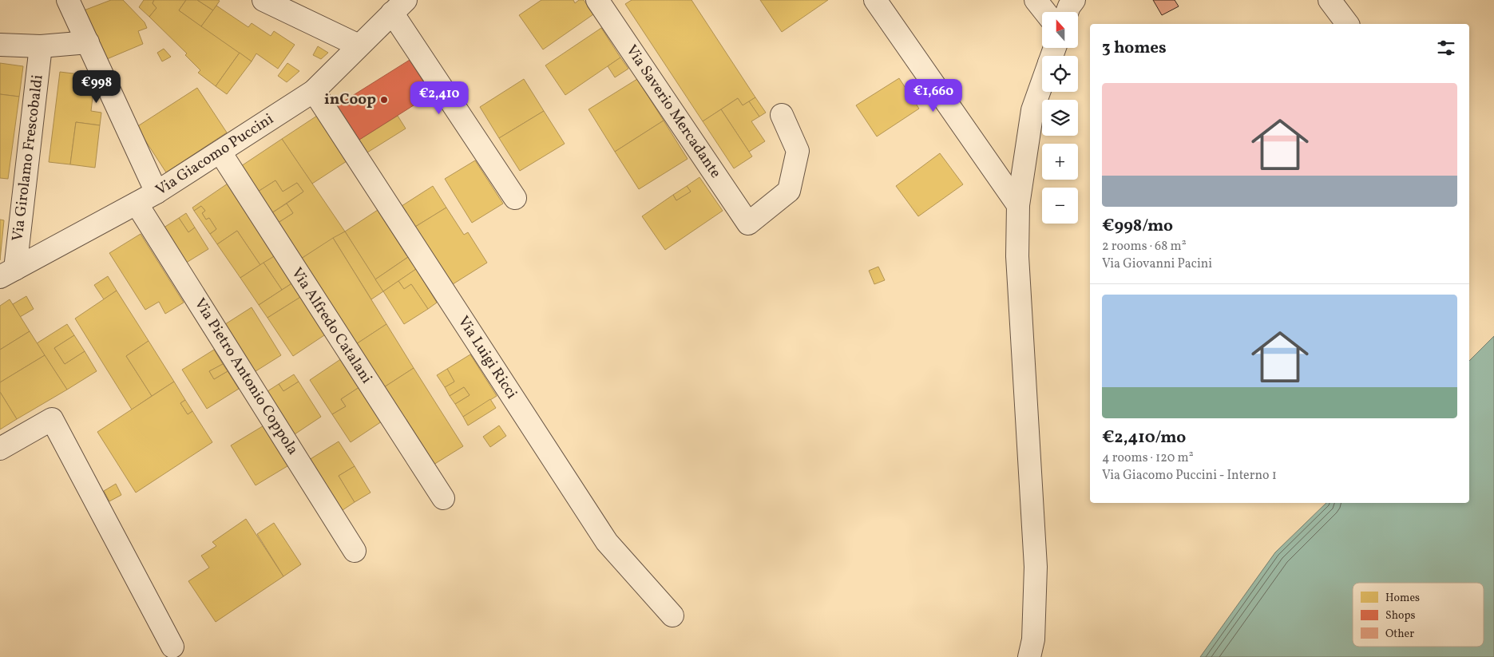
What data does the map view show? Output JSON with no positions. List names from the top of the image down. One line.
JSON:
{"streets":{"street":["Via Saverio Mercadante","Via Giacomo Puccini","Via Girolamo Frescobaldi","Via Alfredo Catalani","Via Luigi Ricci","Via Pietro Antonio Coppola"]},"crossings":[["Via Giacomo Puccini","Via Girolamo Frescobaldi"],["Via Giacomo Puccini","Via Alfredo Catalani"],["Via Giacomo Puccini","Via Luigi Ricci"],["Via Giacomo Puccini","Via Pietro Antonio Coppola"]],"places":["inCoop"],"legend":["Homes","Shops","Other"],"north":"top","page":{"map_buttons":["+","−"],"heading":"3 homes","price":["€998","€1,660","€2,410"],"list":[{"name":"€998/mo","note":"2 rooms · 68 m² · Via Giovanni Pacini"},{"name":"€2,410/mo","note":"4 rooms · 120 m² · Via Giacomo Puccini - Interno 1"}]}}
